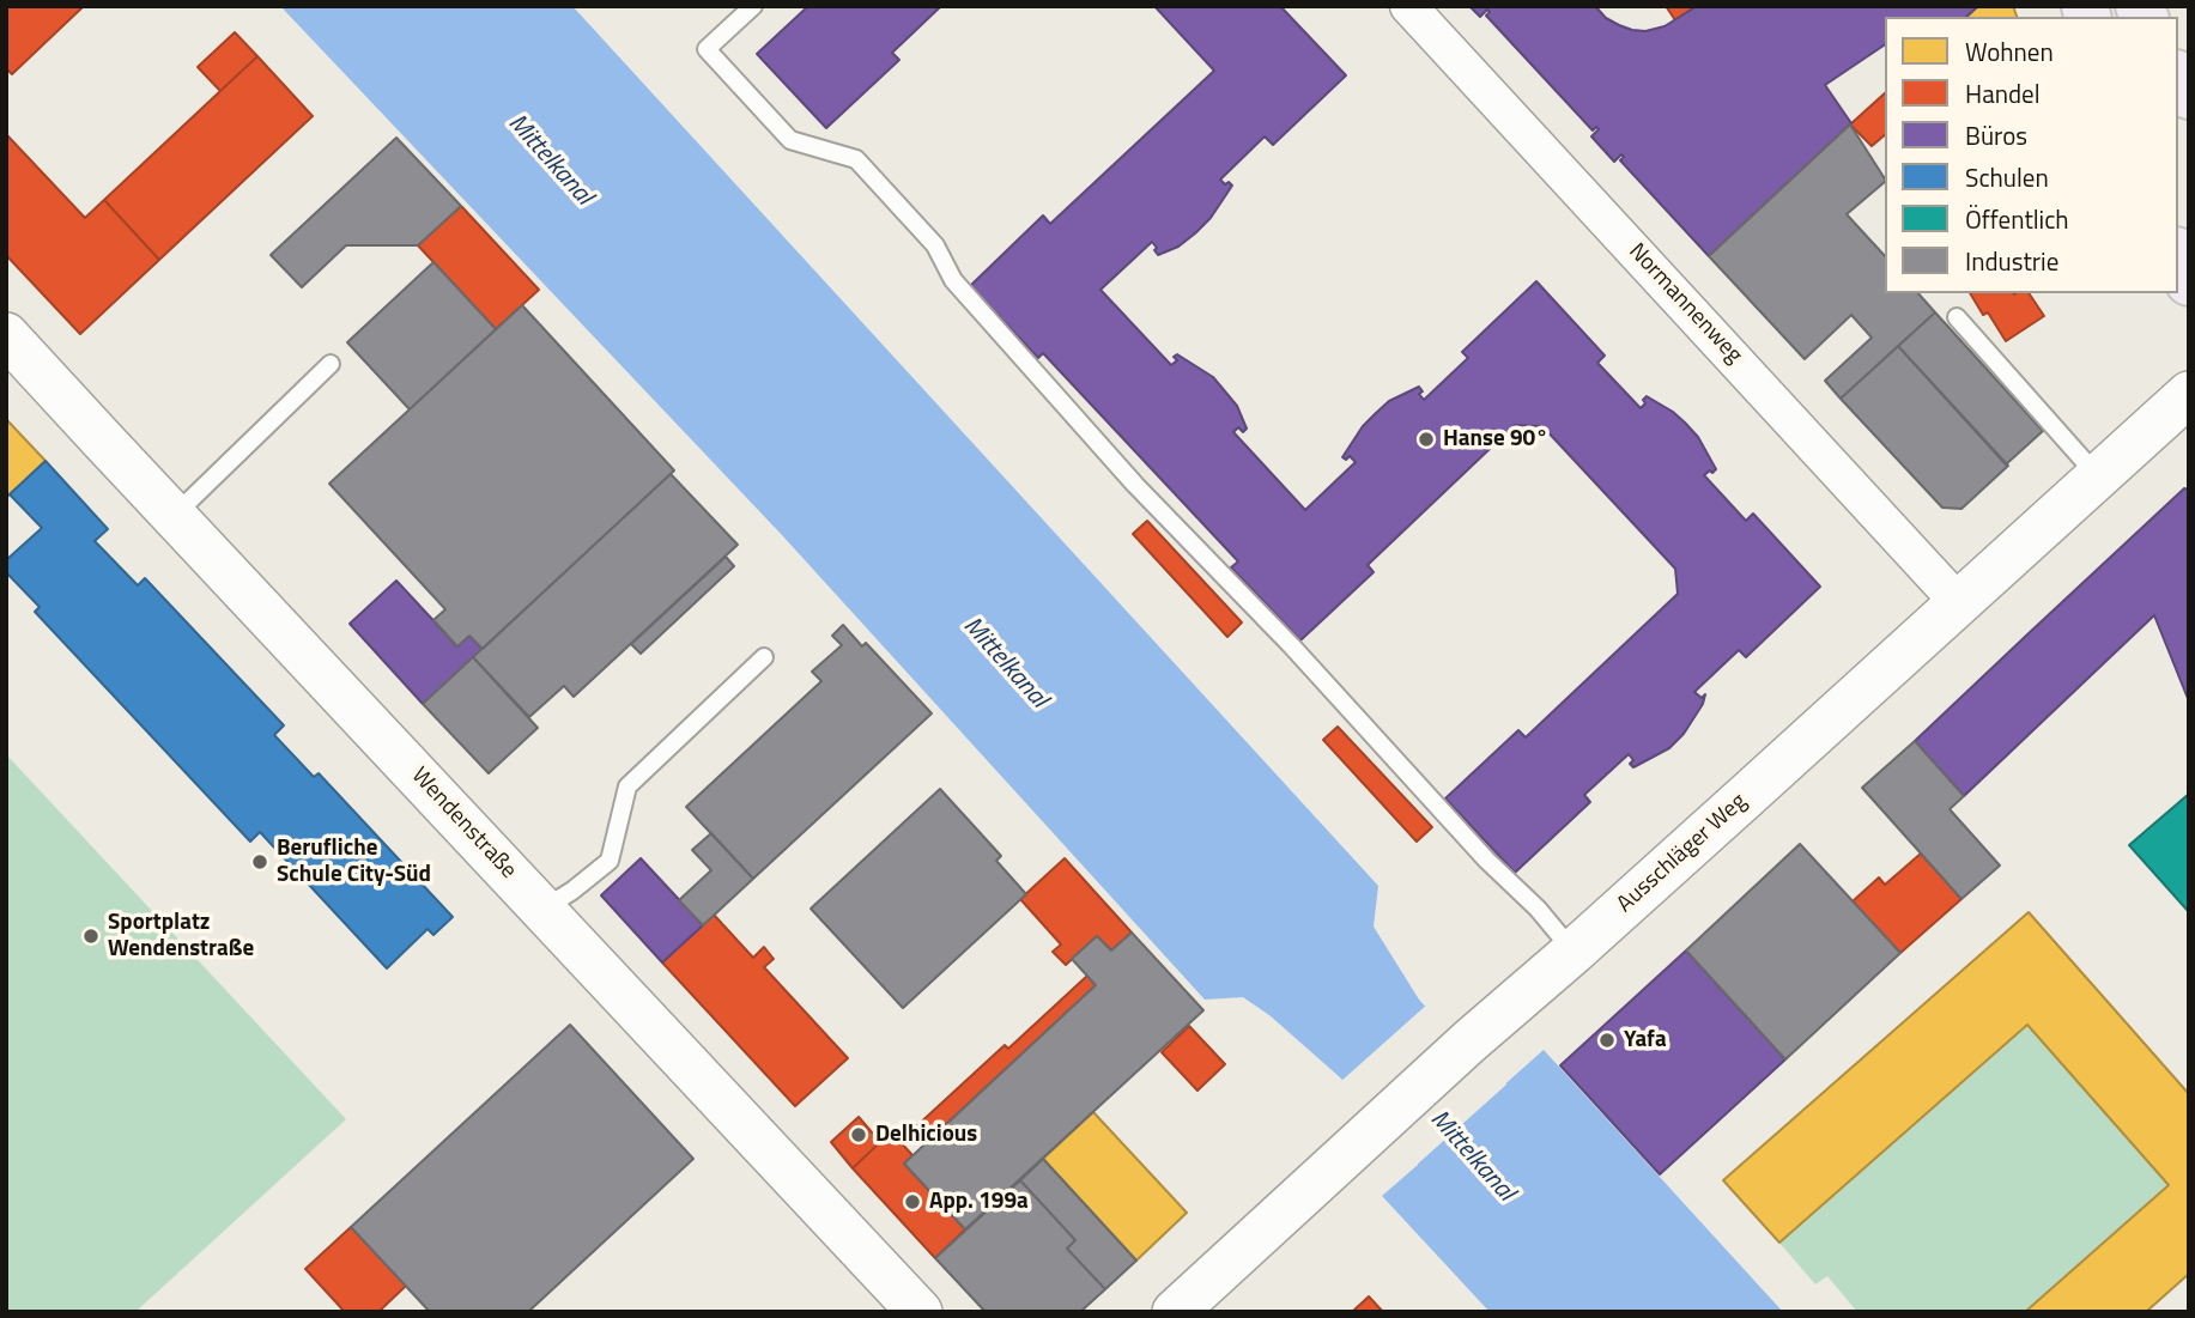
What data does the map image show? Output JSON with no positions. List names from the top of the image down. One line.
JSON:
{"streets":{"street":["Normannenweg","Wendenstraße","Ausschläger Weg"]},"crossings":[["Normannenweg","Ausschläger Weg"]],"water":["Mittelkanal"],"places":["Hanse 90°","Berufliche Schule City-Süd","Sportplatz Wendenstraße","Yafa","Delhicious","App. 199a"],"legend":["Wohnen","Handel","Büros","Schulen","Öffentlich","Industrie"]}
